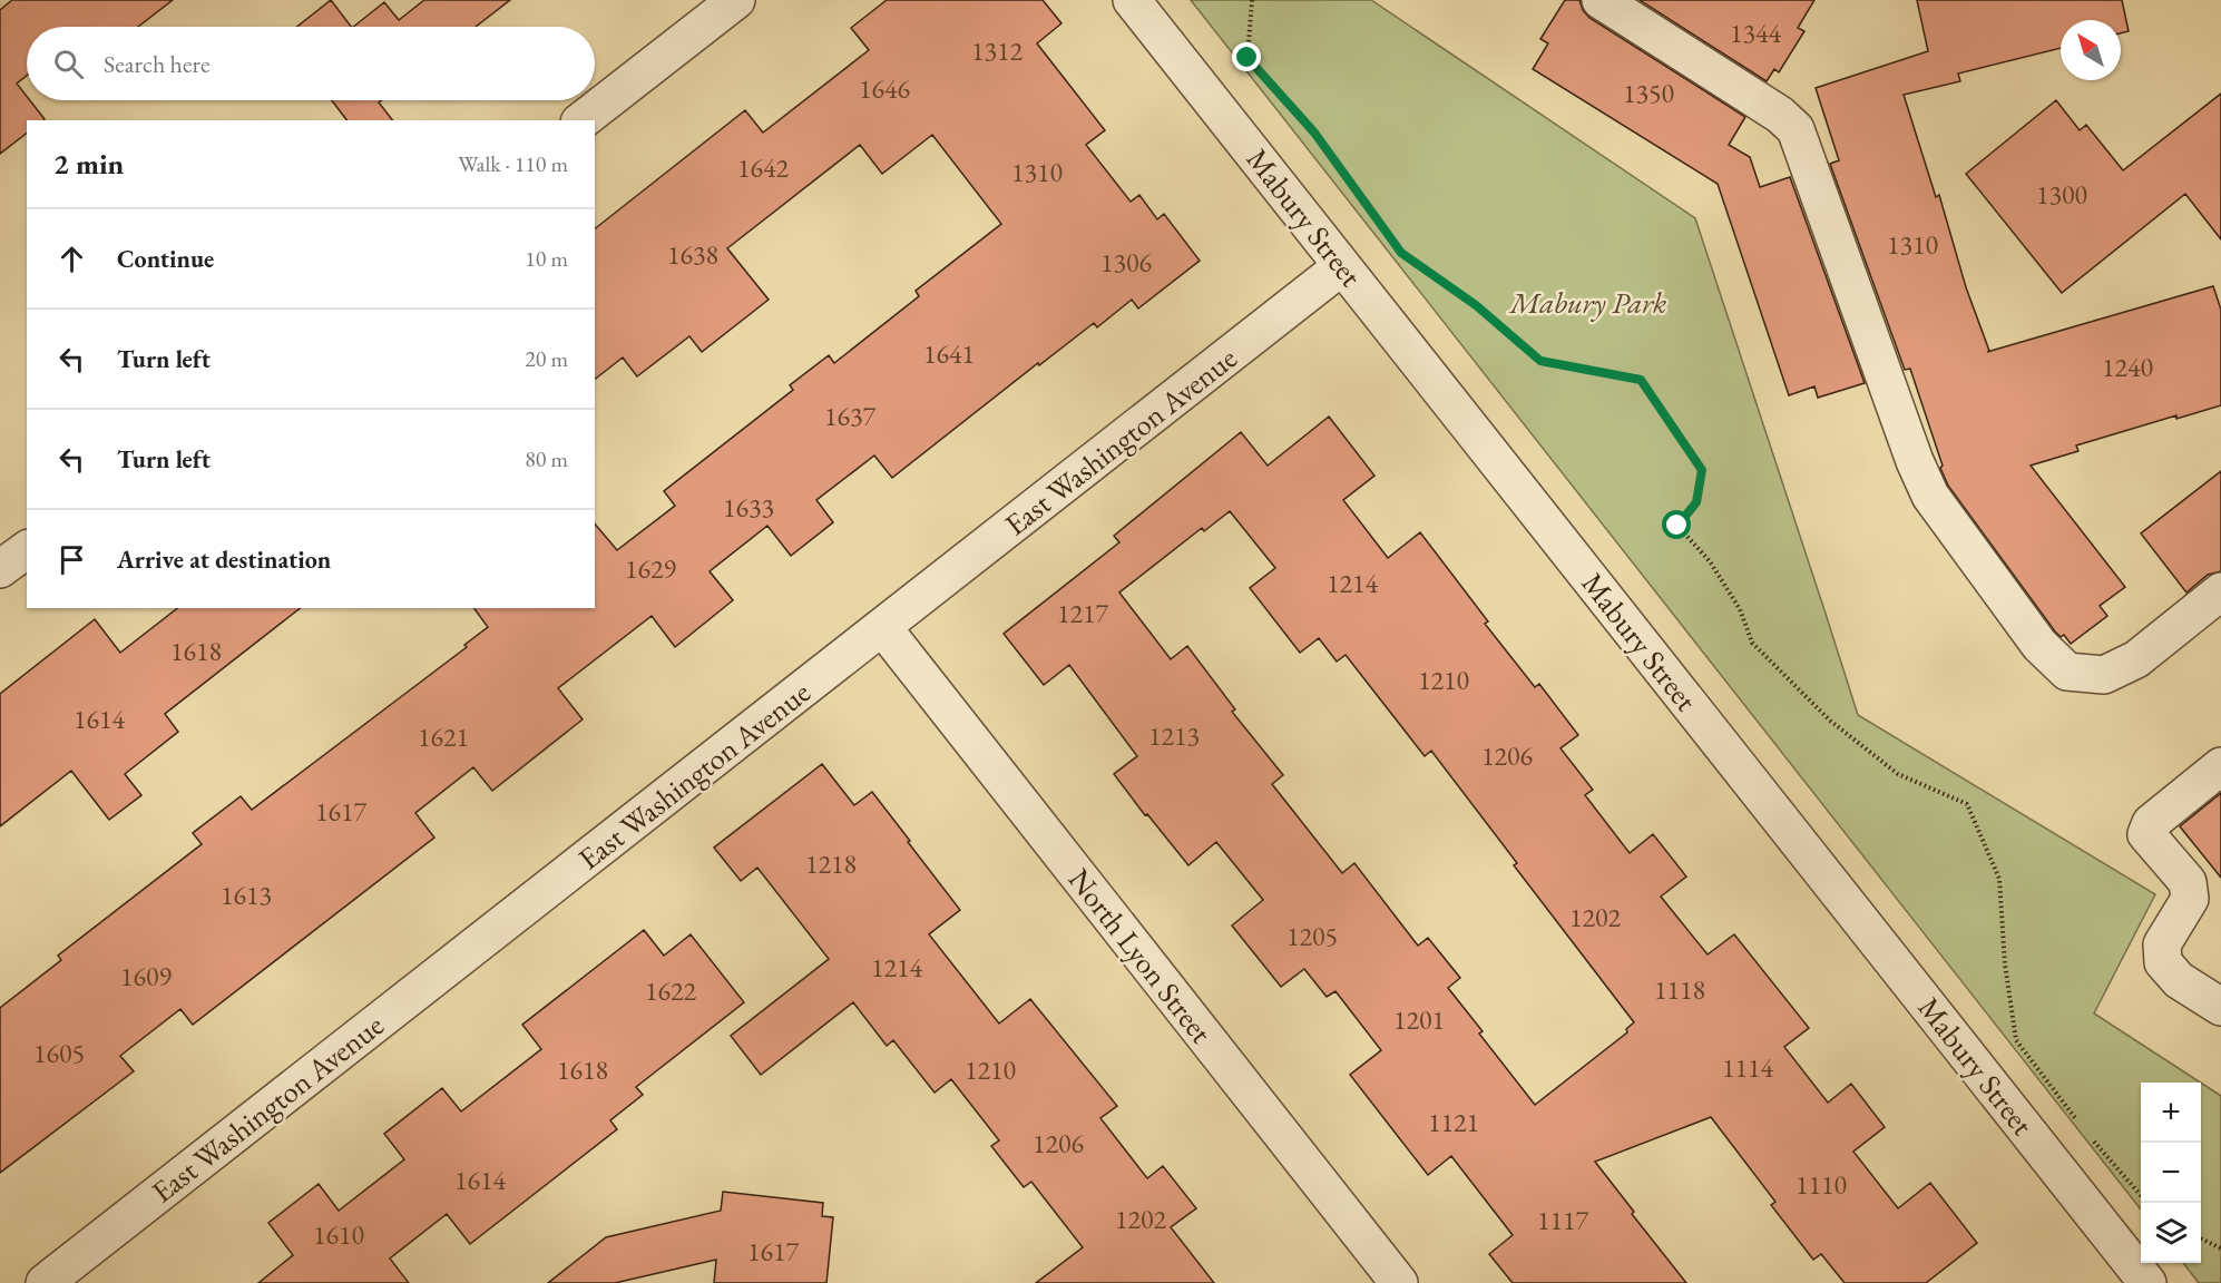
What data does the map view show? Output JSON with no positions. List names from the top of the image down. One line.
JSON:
{"streets":{"street":["Mabury Street","East Washington Avenue","North Lyon Street"]},"crossings":[["Mabury Street","East Washington Avenue"],["East Washington Avenue","North Lyon Street"]],"parks":["Mabury Park"],"house_numbers":["1344","1312","1646","1350","1642","1310","1300","1310","1638","1306","1641","1240","1637","1633","1629","1214","1217","1618","1210","1614","1213","1621","1206","1617","1218","1613","1202","1205","1214","1609","1118","1622","1201","1605","1114","1618","1210","1121","1206","1614","1110","1202","1117","1610","1617"],"north":"top left","page":{"search":"Search here","heading":["2 min","Walk · 110 m"],"list":[["Continue","10 m"],["Turn left","20 m"],["Turn left","80 m"],"Arrive at destination"],"map_buttons":["+","−"]}}
